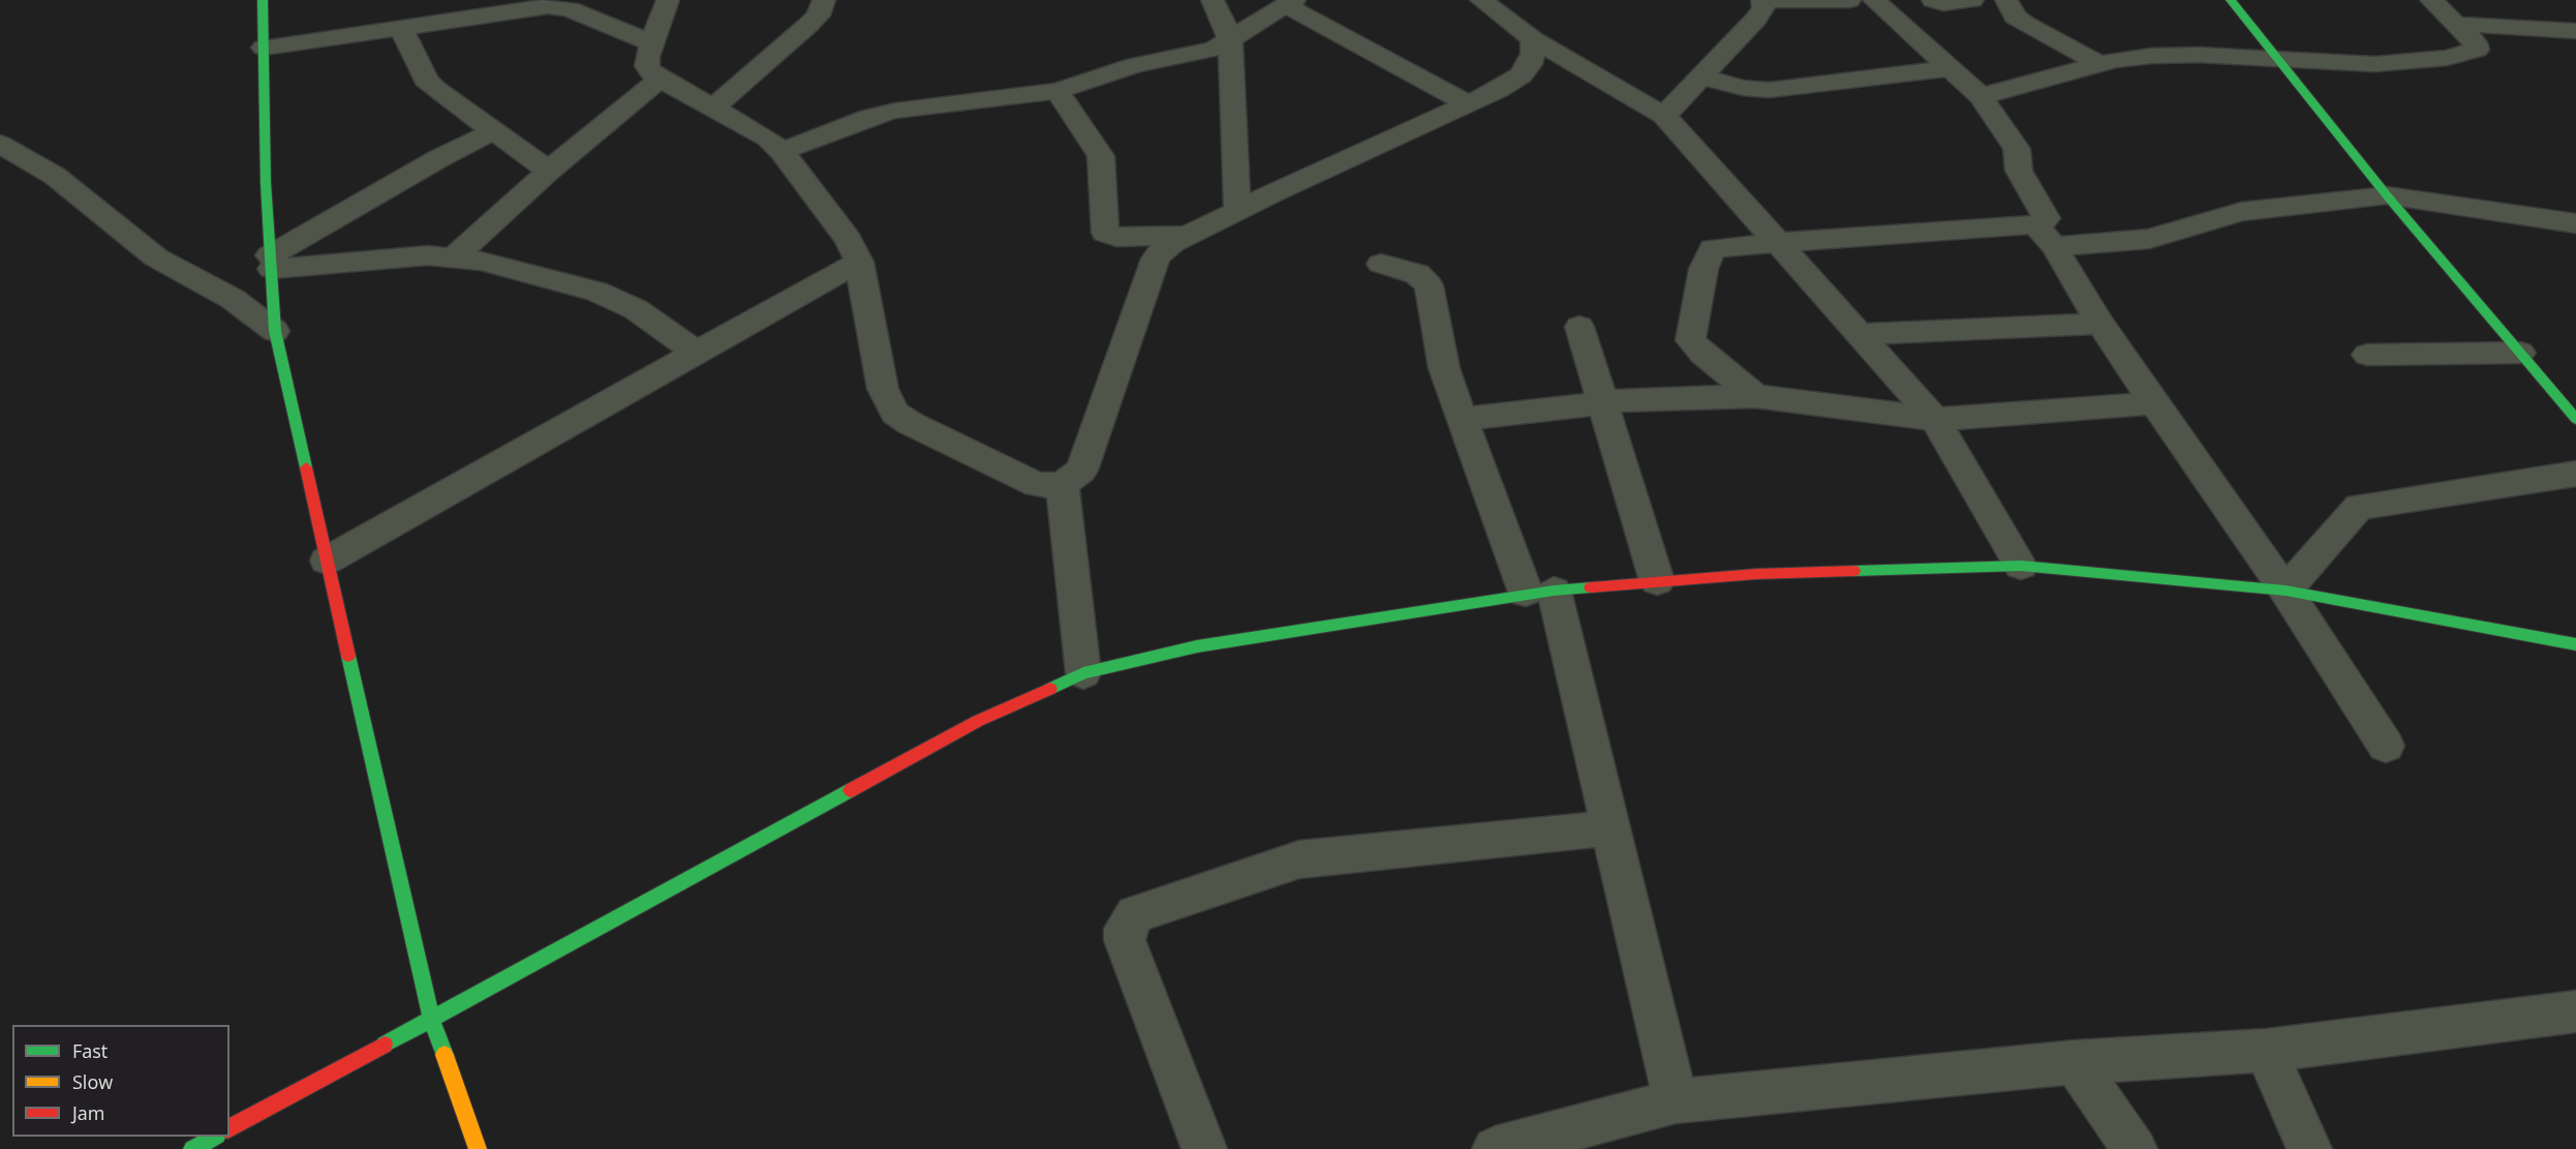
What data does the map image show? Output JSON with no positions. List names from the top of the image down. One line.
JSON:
{"legend":["Fast","Slow","Jam"]}
